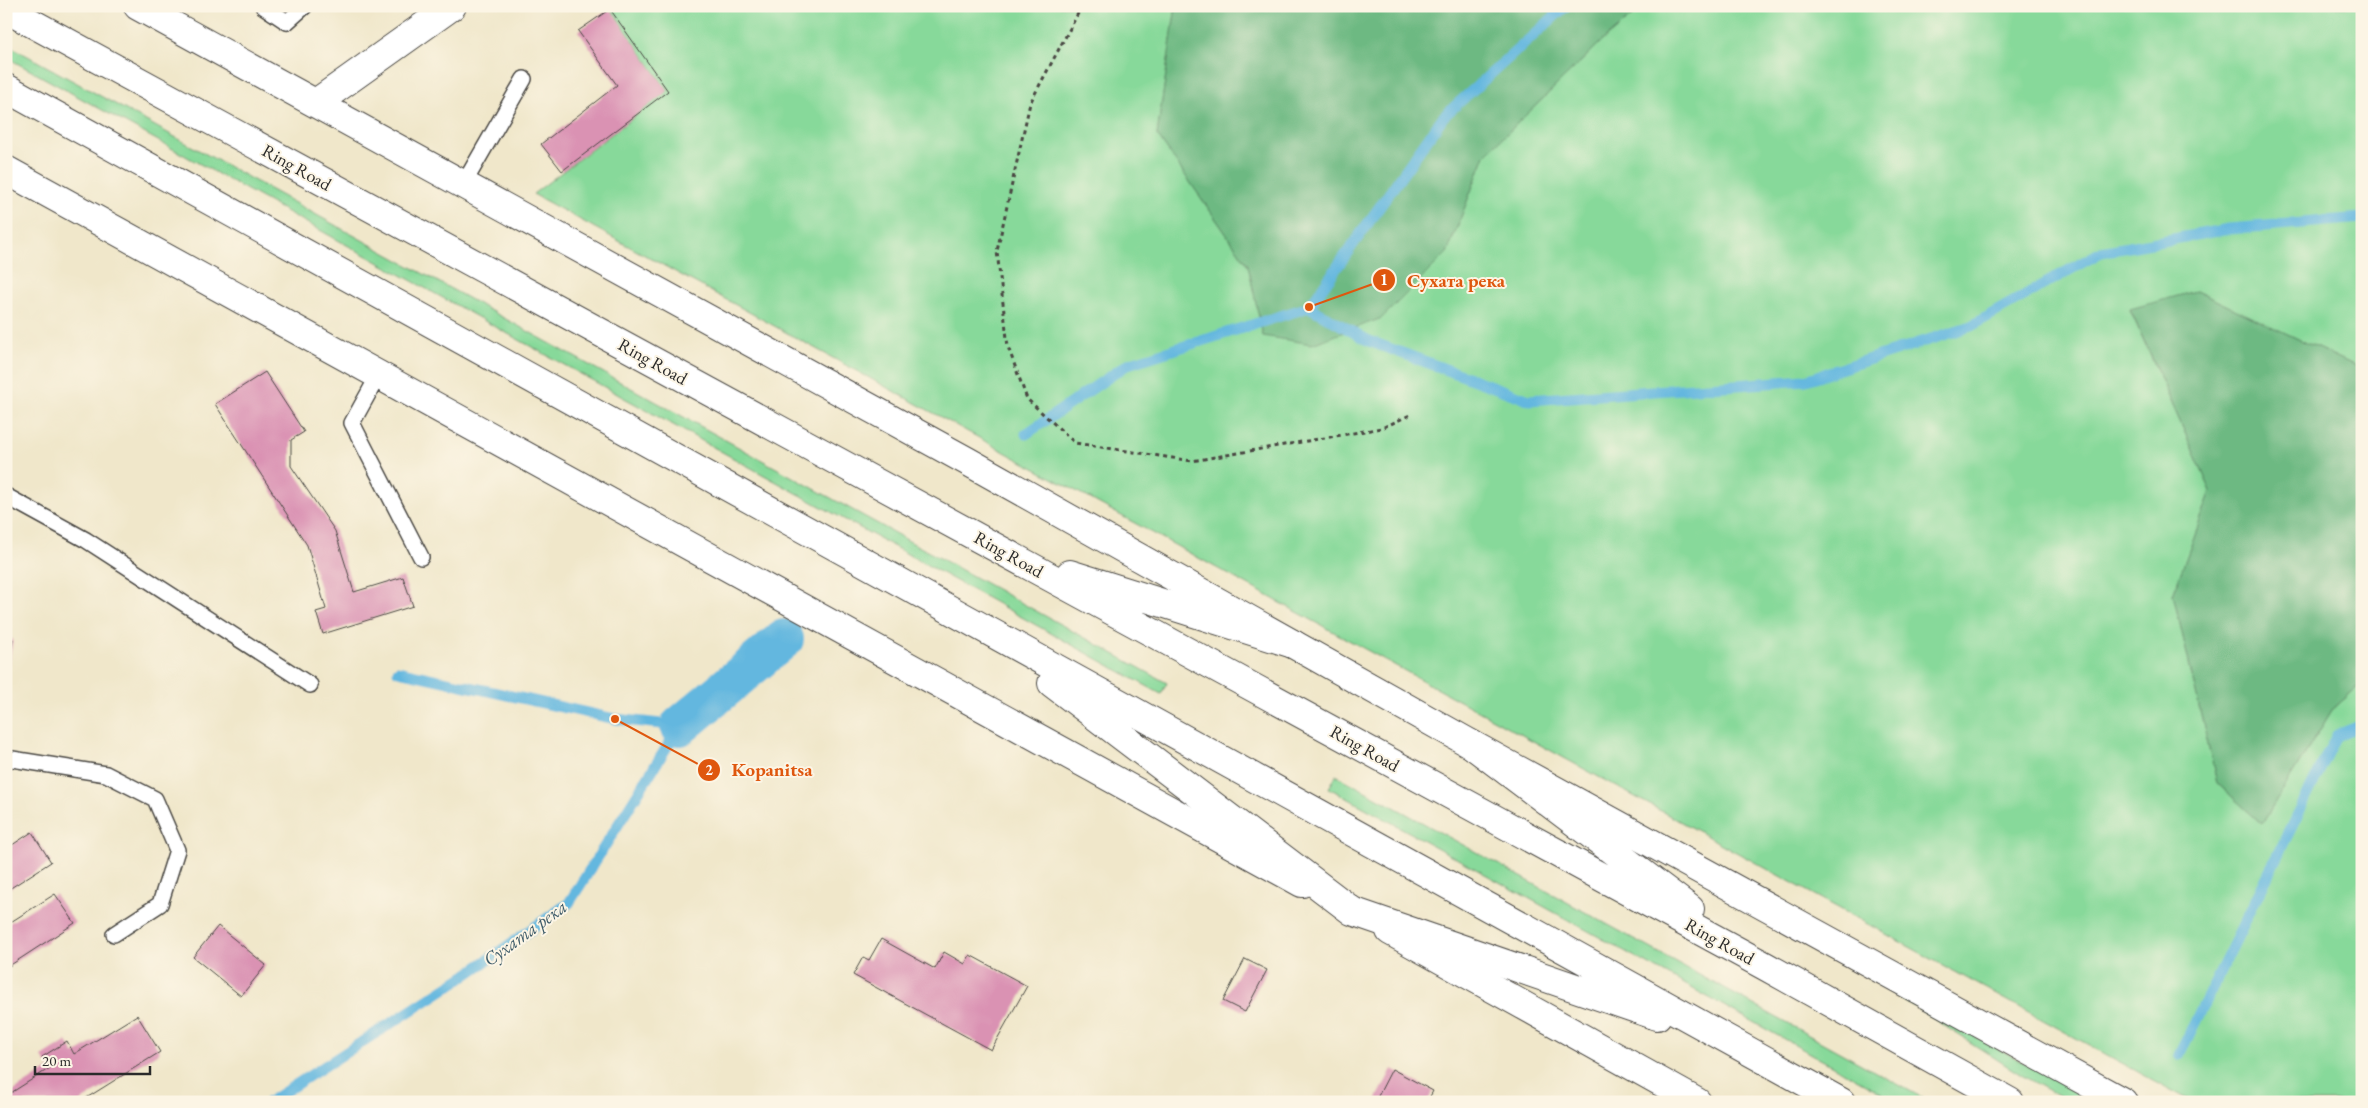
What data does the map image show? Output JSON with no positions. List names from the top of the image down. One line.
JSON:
{"streets":{"main road":["Ring Road"]},"water":["Сухата река"],"places":["Сухата река","Kopanitsa"],"scale_bar":"20 m"}
